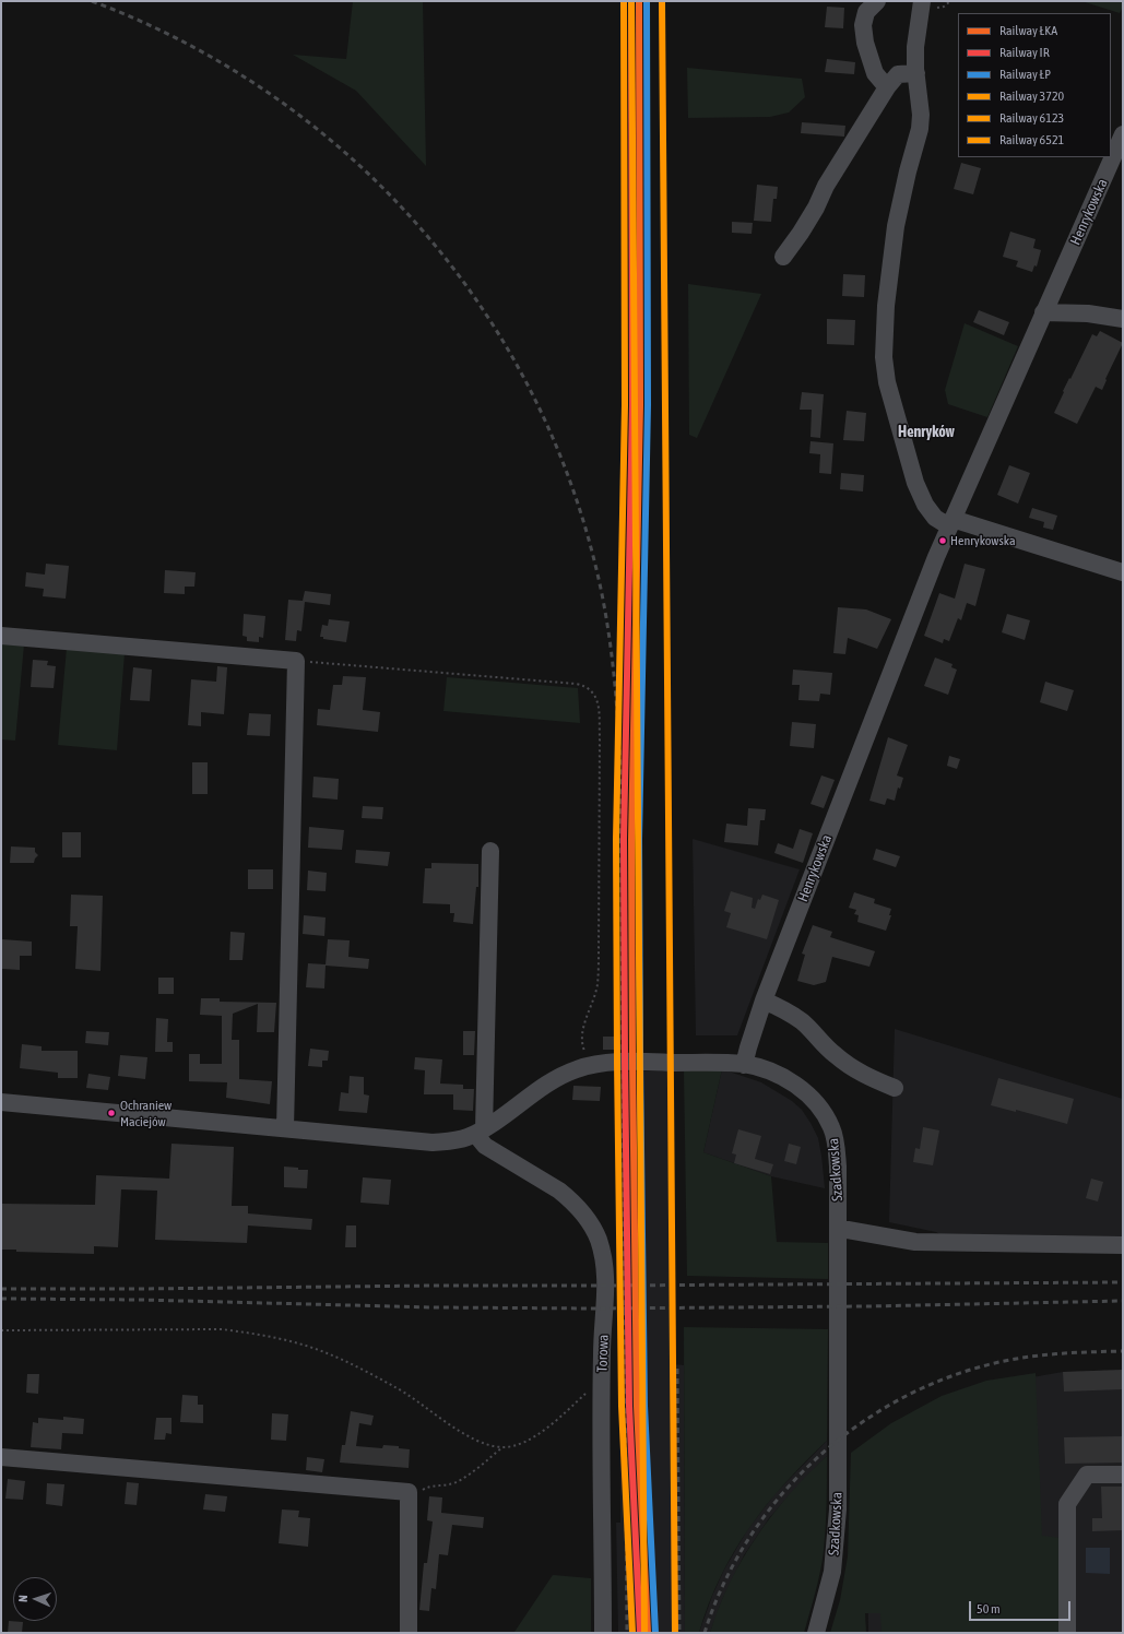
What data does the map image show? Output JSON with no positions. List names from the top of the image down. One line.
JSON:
{"streets":{"street":["Henrykowska","Szadkowska","Torowa"]},"crossings":[["Henrykowska","Szadkowska"],["Szadkowska","Torowa"]],"districts":["Henryków"],"places":["Henrykowska","Ochraniew Maciejów"],"lines":["rail line ŁKA","rail line IR","rail line ŁP","rail line 3720","rail line 6123","rail line 6521"],"legend":["Railway ŁKA","Railway IR","Railway ŁP","Railway 3720","Railway 6123","Railway 6521"],"scale_bar":"50 m","north":"left"}
